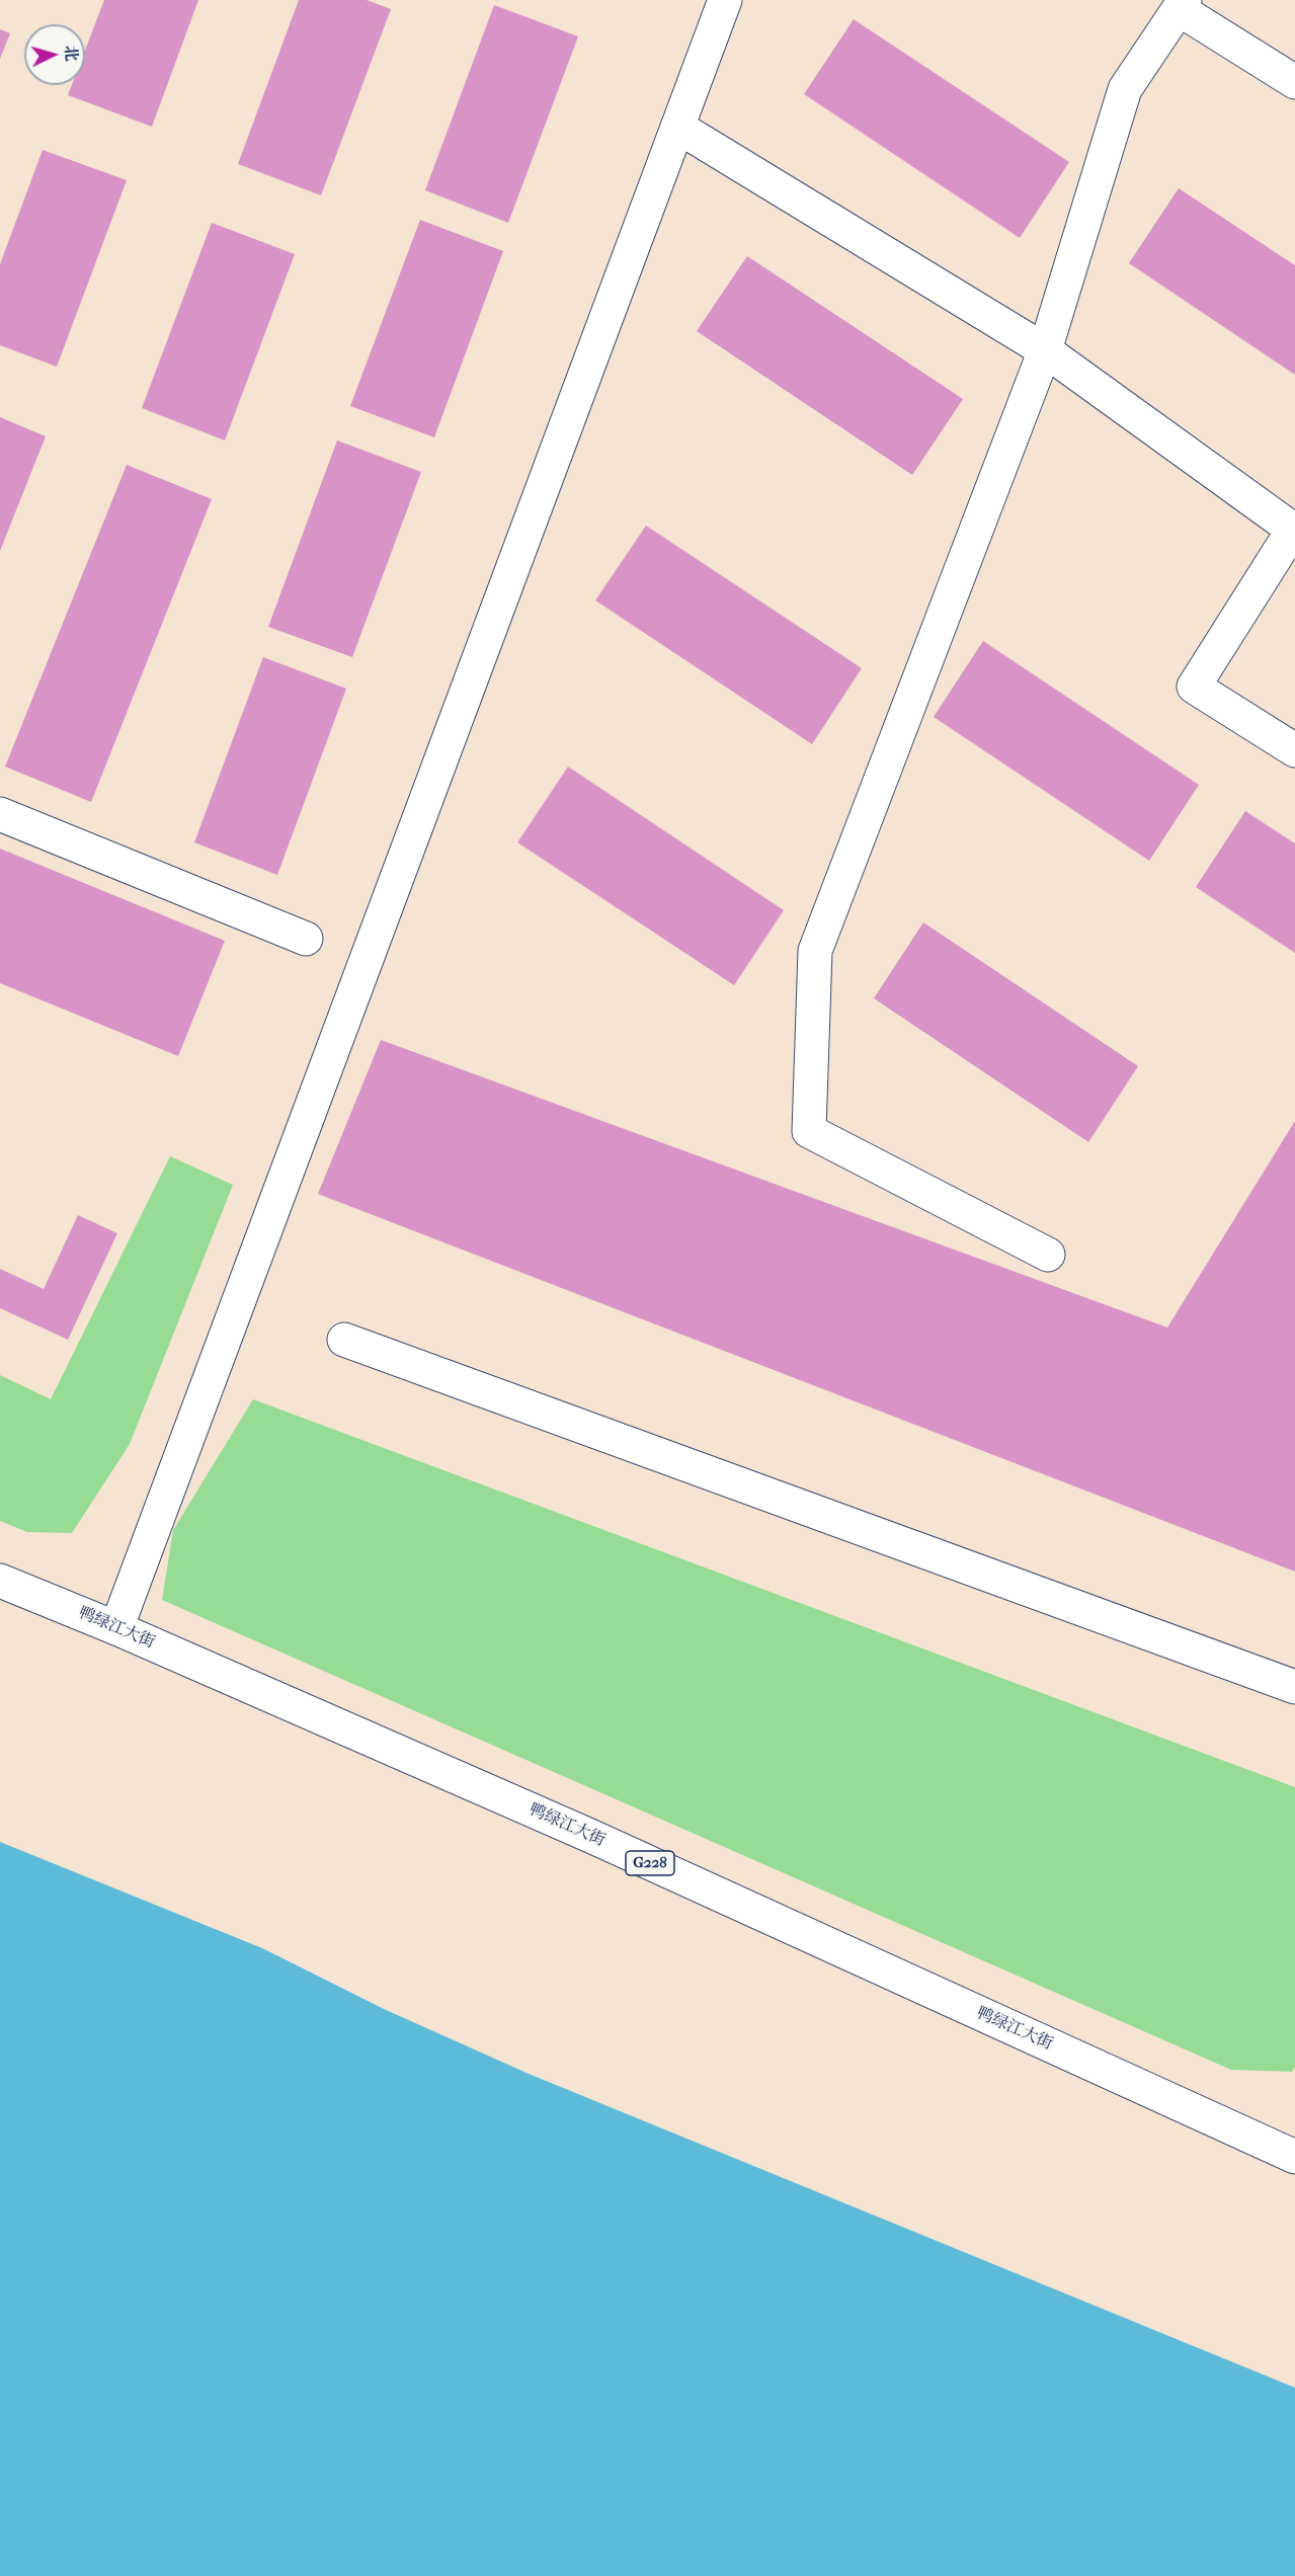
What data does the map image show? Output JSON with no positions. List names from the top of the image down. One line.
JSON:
{"streets":{"main road":["鸭绿江大街","G228"]},"north":"right"}
